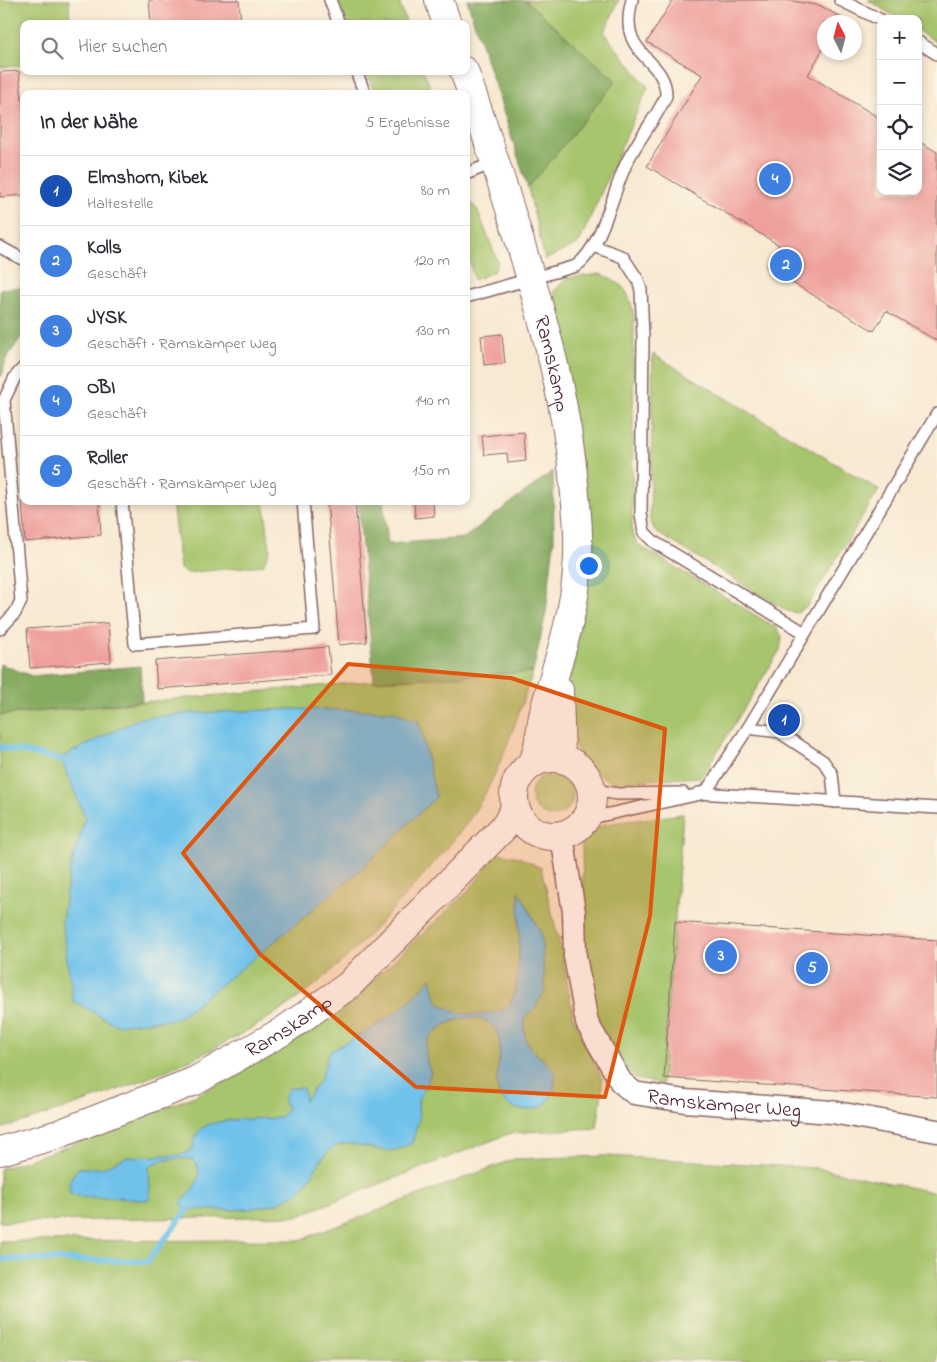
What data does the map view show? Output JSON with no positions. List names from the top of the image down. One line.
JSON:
{"streets":{"street":["Ramskamp","Ramskamper Weg"]},"crossings":[["Ramskamp","Ramskamper Weg"]],"north":"top","page":{"map_buttons":["+","−"],"search":"Hier suchen","heading":["In der Nähe","5 Ergebnisse"],"list":[{"mark":"1","name":"Elmshorn, Kibek","note":"Haltestelle","value":"80 m"},{"mark":"2","name":"Kolls","note":"Geschäft","value":"120 m"},{"mark":"3","name":"JYSK","note":"Geschäft · Ramskamper Weg","value":"130 m"},{"mark":"4","name":"OBI","note":"Geschäft","value":"140 m"},{"mark":"5","name":"Roller","note":"Geschäft · Ramskamper Weg","value":"150 m"}],"pins":["4","2","1","3","5"]}}
